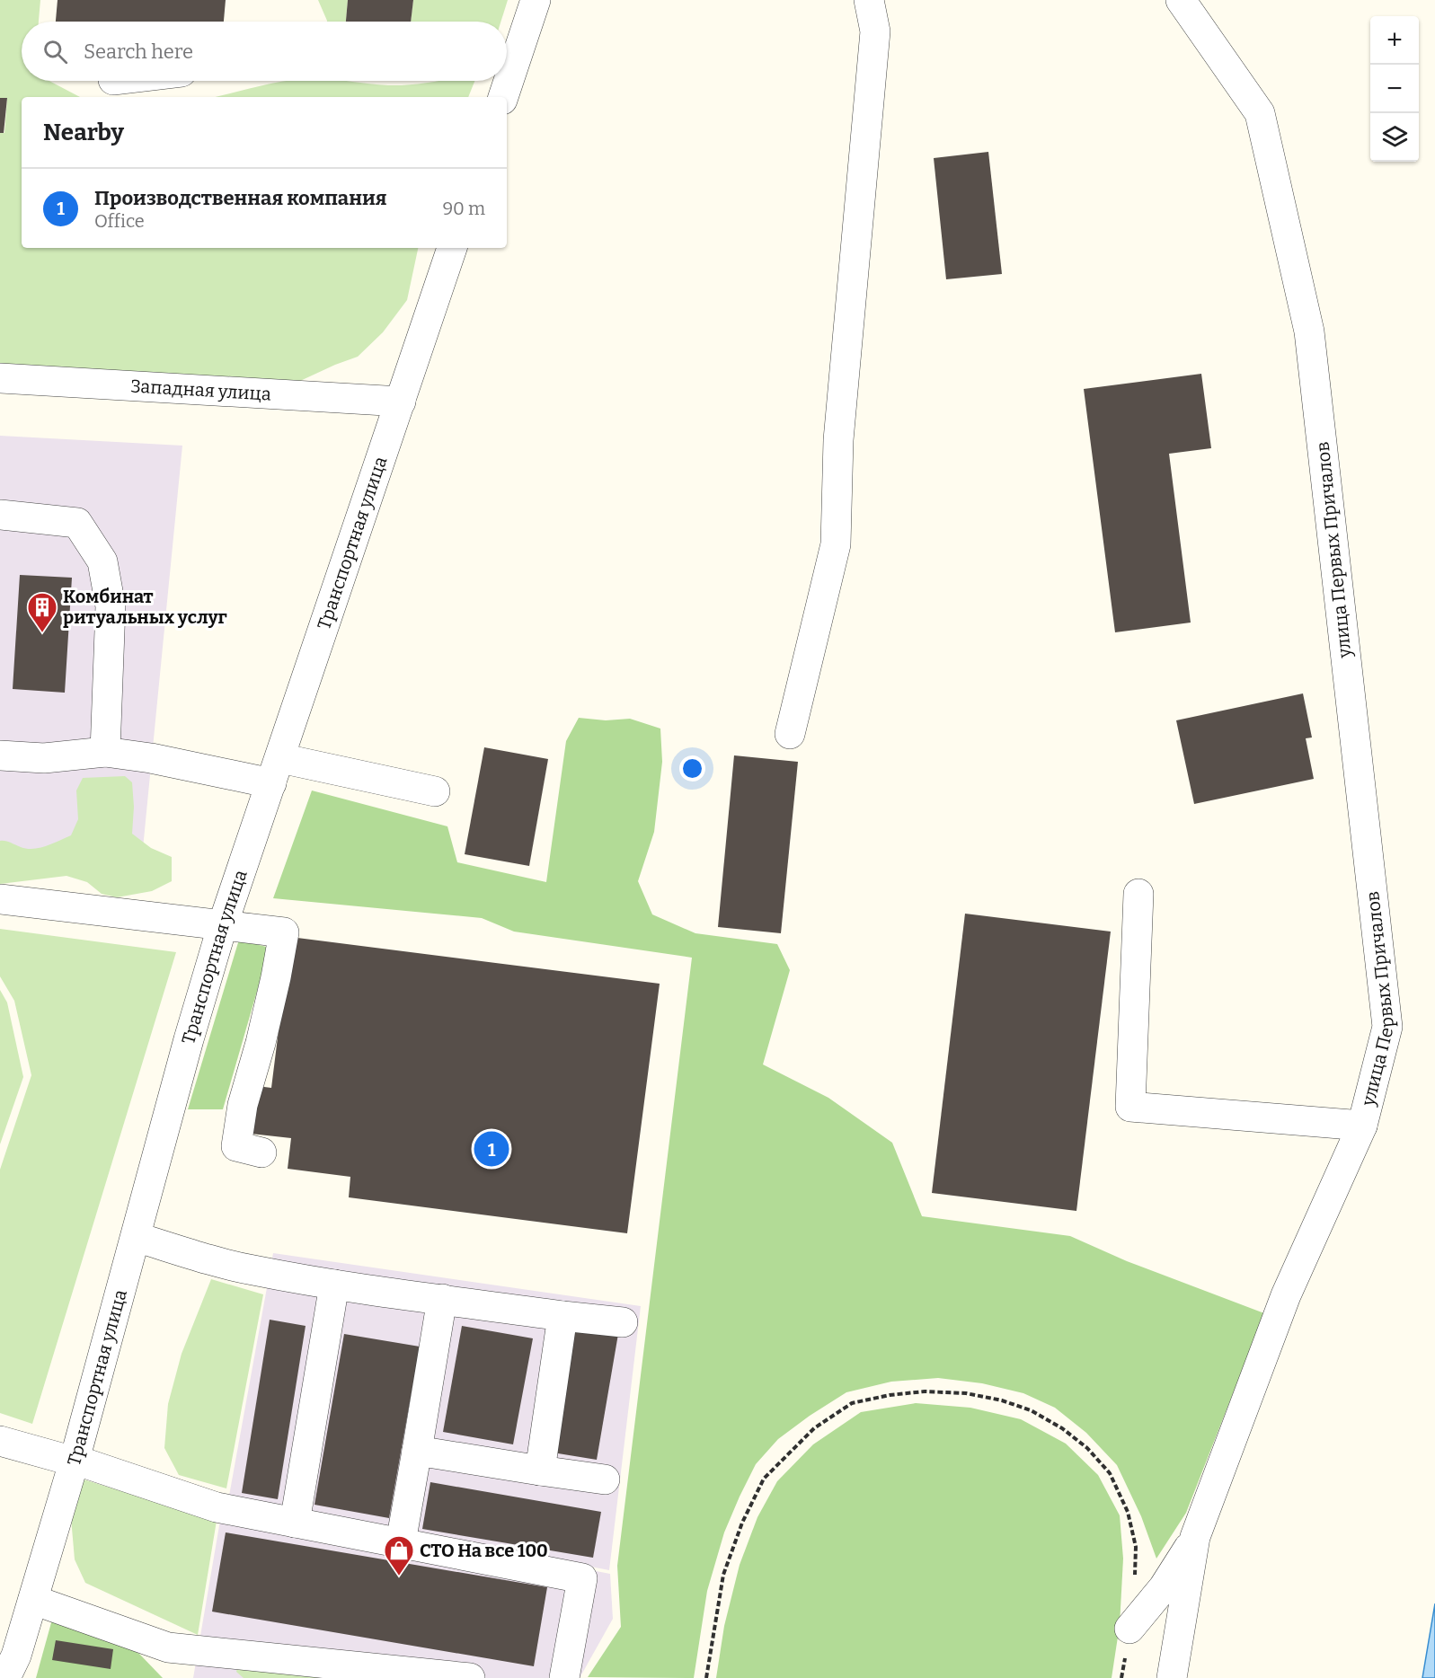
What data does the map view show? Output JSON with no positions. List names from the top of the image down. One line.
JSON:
{"streets":{"street":["Западная улица","Транспортная улица","улица Первых Причалов"]},"crossings":[["Западная улица","Транспортная улица"]],"places":{"building":["Комбинат ритуальных услуг"],"shop":["СТО На все 100"]},"page":{"map_buttons":["+","−"],"search":"Search here","heading":"Nearby","list":[{"mark":"1","name":"Производственная компания","note":"Office","value":"90 m"}],"pins":"1"}}
